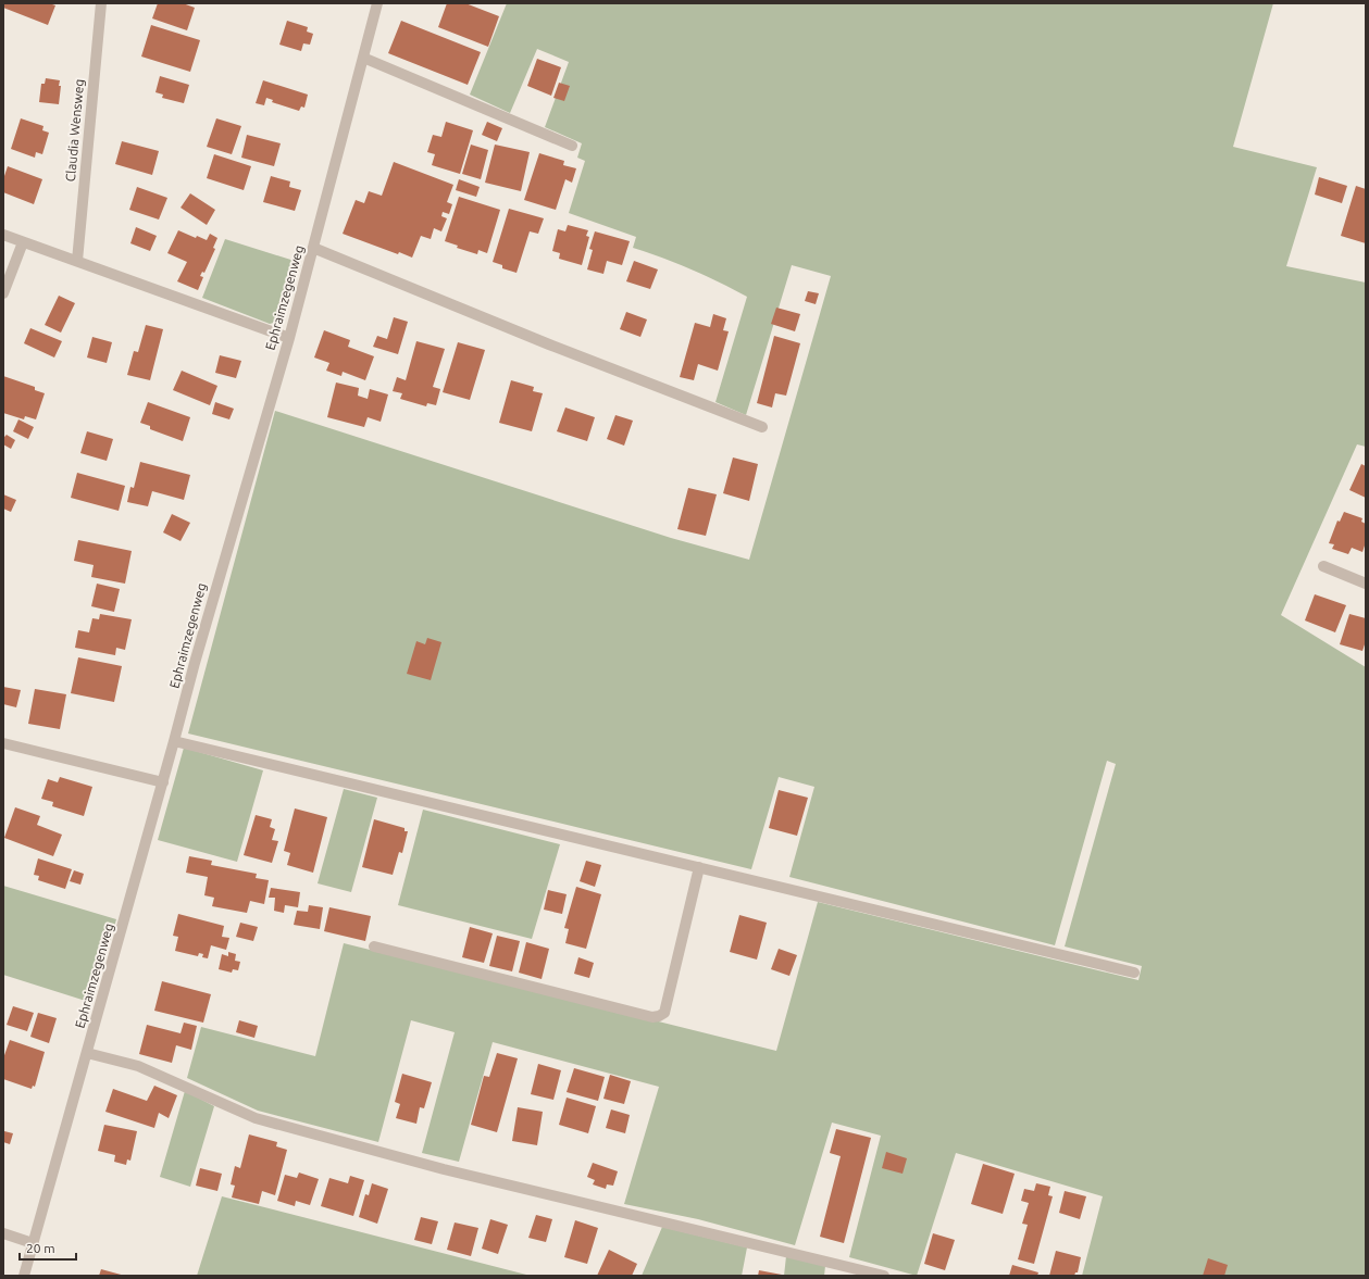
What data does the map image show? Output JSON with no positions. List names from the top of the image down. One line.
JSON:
{"streets":{"street":["Claudia Wensweg","Ephraimzegenweg"]},"scale_bar":"20 m"}
